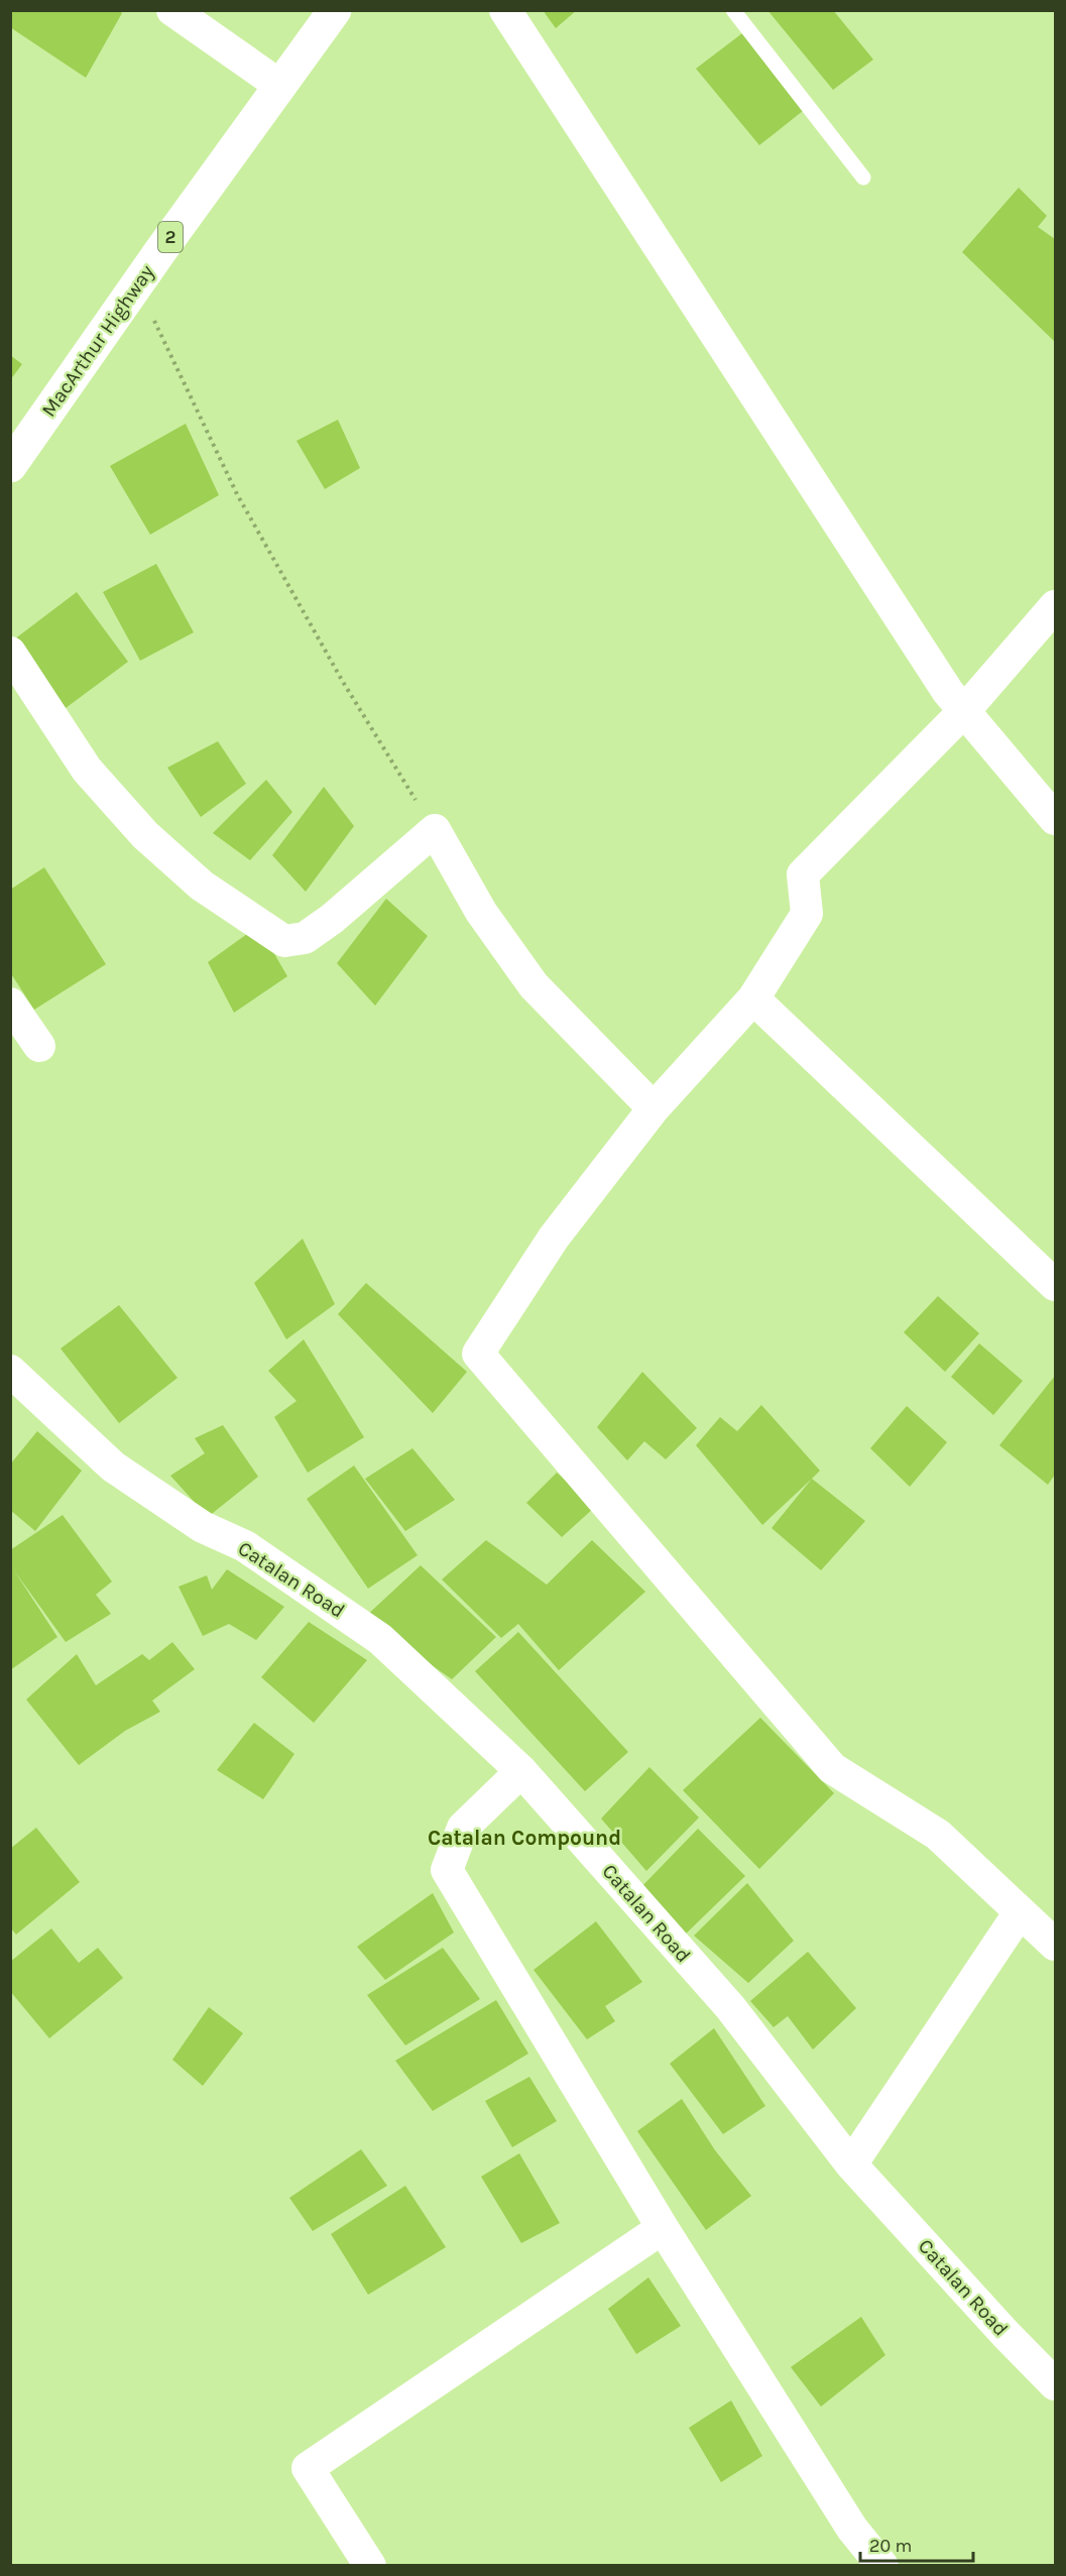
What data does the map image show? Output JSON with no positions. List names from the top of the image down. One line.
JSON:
{"streets":{"main road":["2","MacArthur Highway"],"street":["Catalan Road"]},"districts":["Catalan Compound"],"scale_bar":"20 m"}
